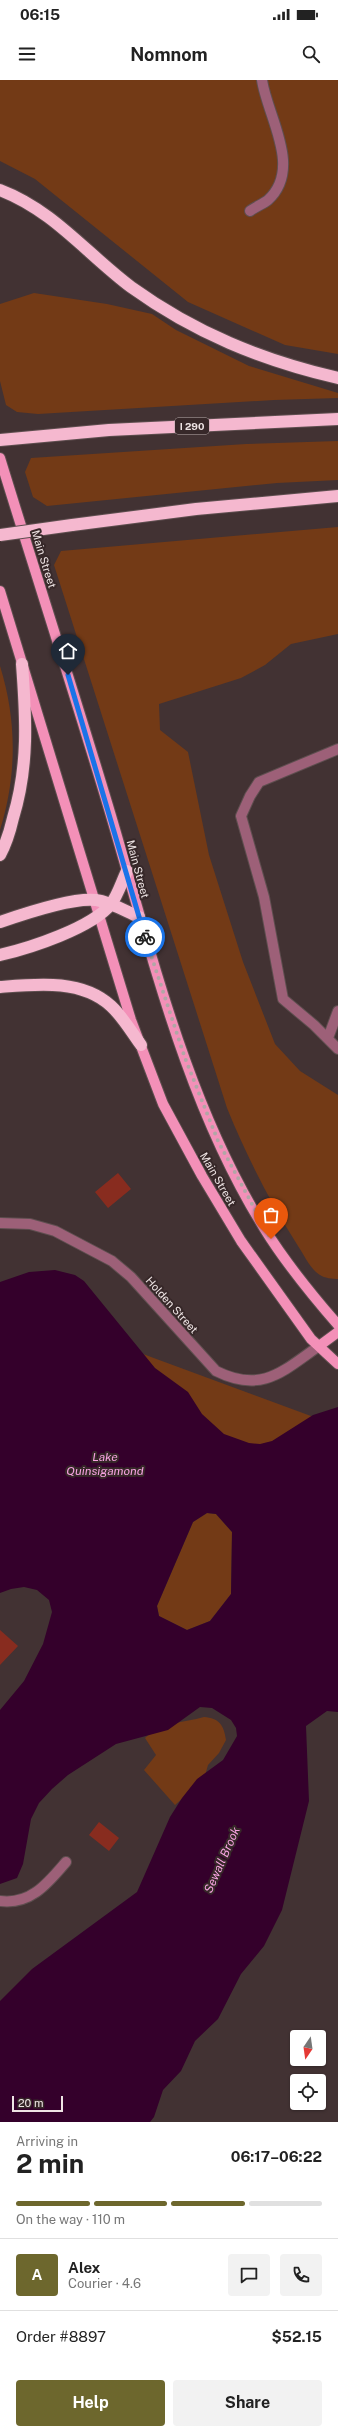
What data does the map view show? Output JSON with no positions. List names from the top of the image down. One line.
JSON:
{"streets":{"highway":["I 290"],"main road":["Main Street"],"street":["Holden Street"]},"crossings":[["Main Street","Holden Street"]],"water":["Lake Quinsigamond","Sewall Brook"],"scale_bar":"20 m","north":"bottom","page":{"status":"06:15","header":"Nomnom","scale":"20 m","heading":["2 min","Arriving in","06:17–06:22"],"panel":["Alex","Courier · 4.6","Order #8897","$52.15"],"bar":"On the way · 110 m","round":"A","buttons":["Help","Share"]}}
